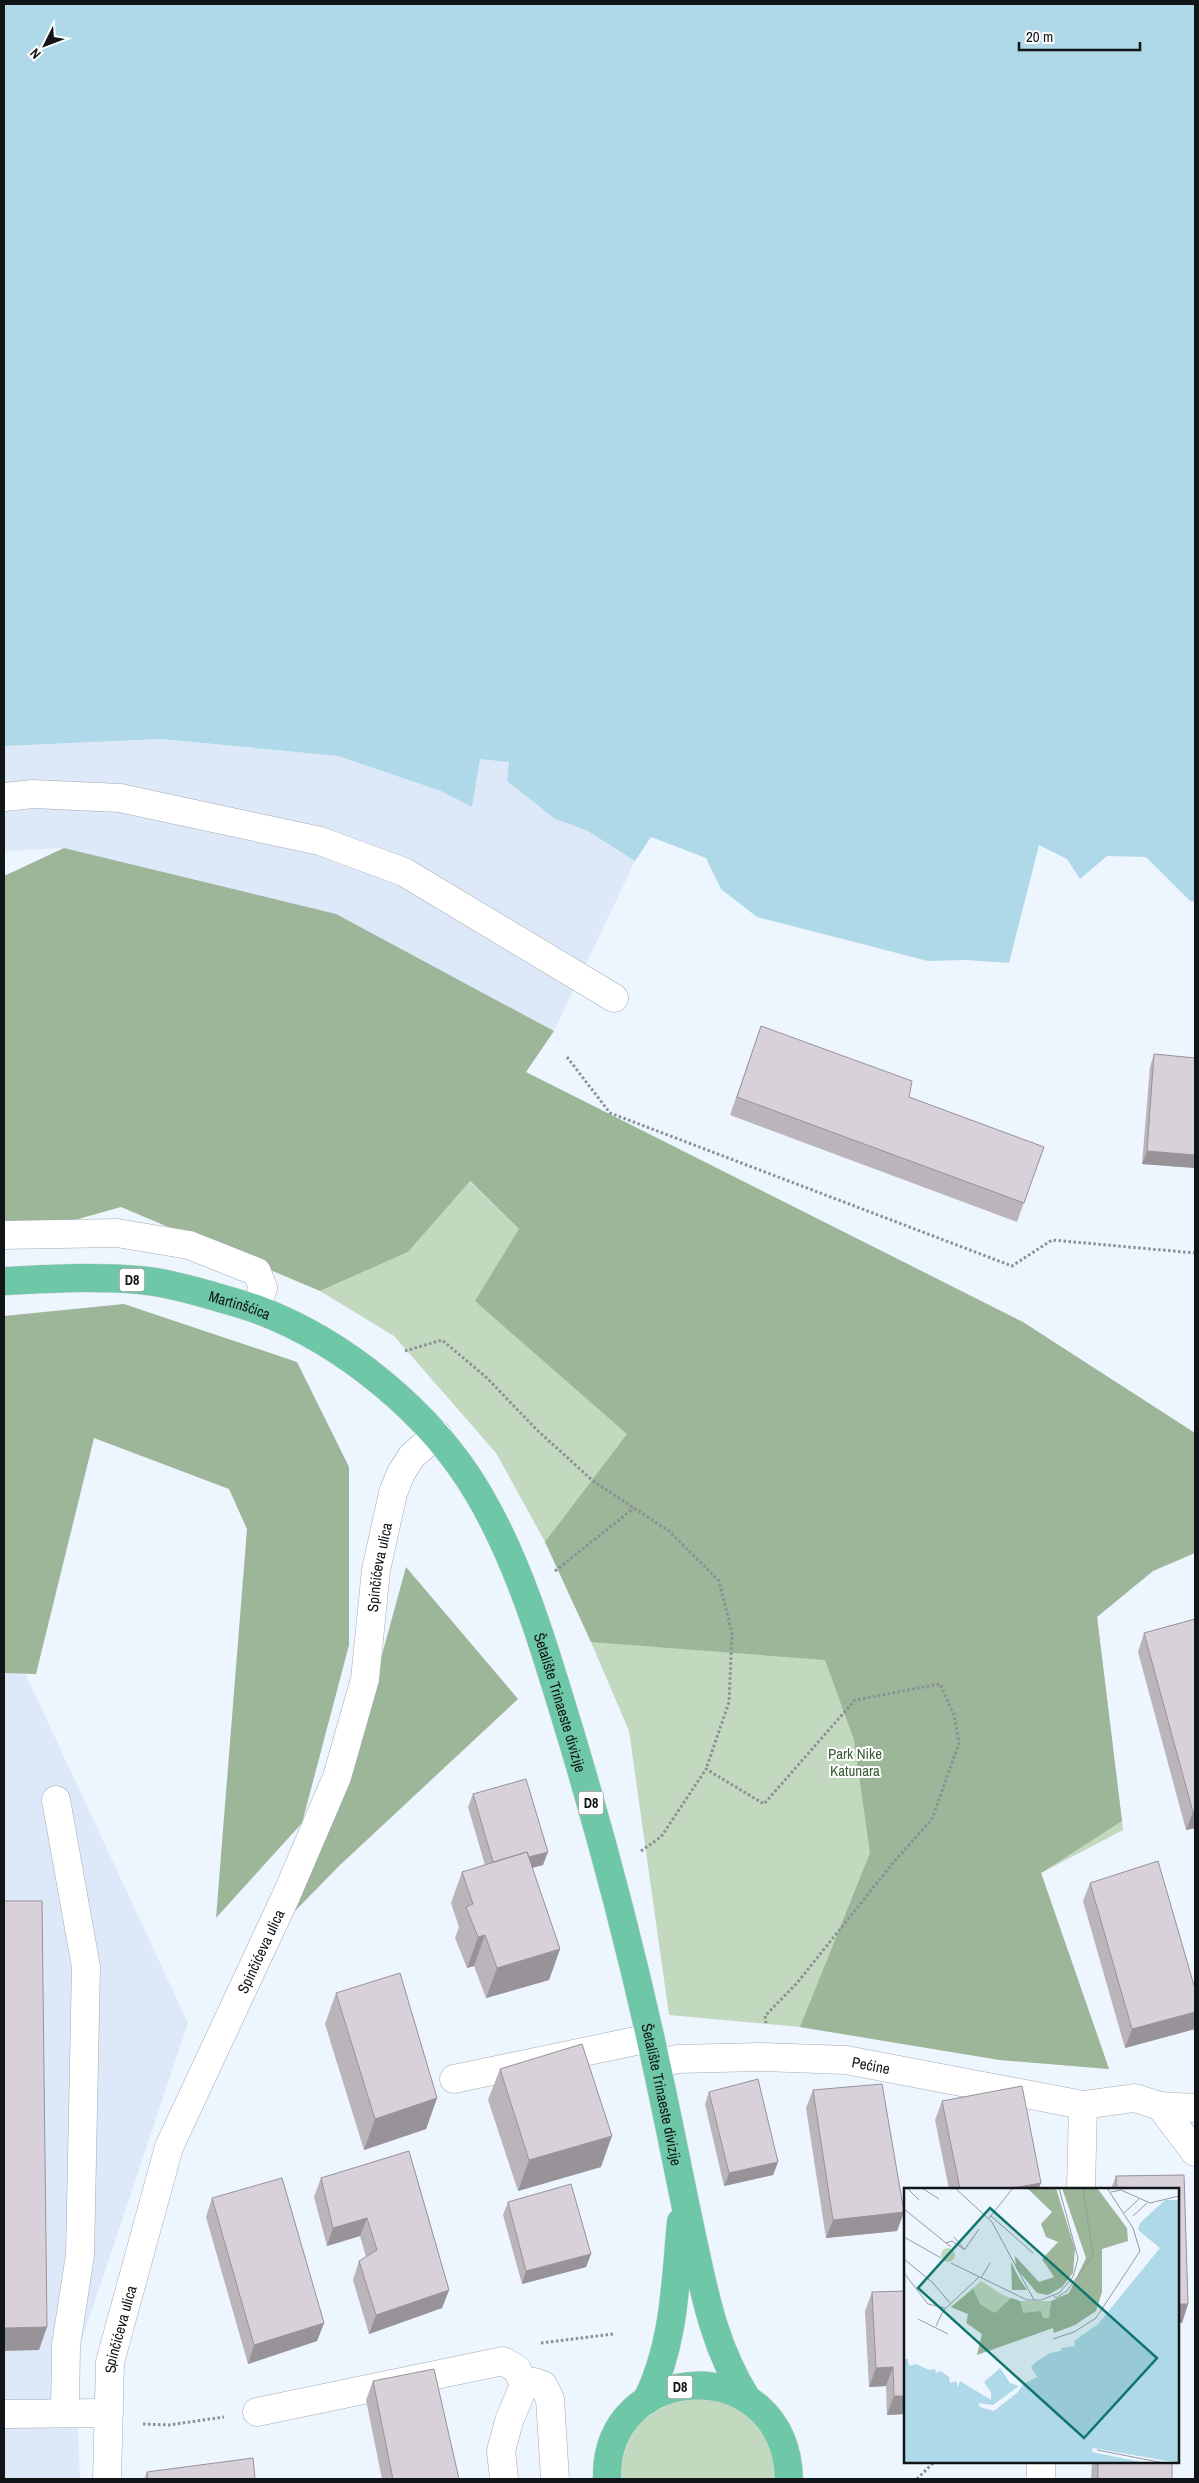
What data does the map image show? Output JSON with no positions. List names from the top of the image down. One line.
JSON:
{"streets":{"main road":["D8","Martinšćica","Šetalište Trinaeste divizije"],"street":["Spinčićeva ulica","Pećine"]},"crossings":[["D8","Šetalište Trinaeste divizije"],["Martinšćica","Spinčićeva ulica"],["Martinšćica","Šetalište Trinaeste divizije"],["Spinčićeva ulica","Šetalište Trinaeste divizije"],["Šetalište Trinaeste divizije","Pećine"]],"parks":["Park Nike Katunara"],"scale_bar":"20 m","north":"bottom left"}
